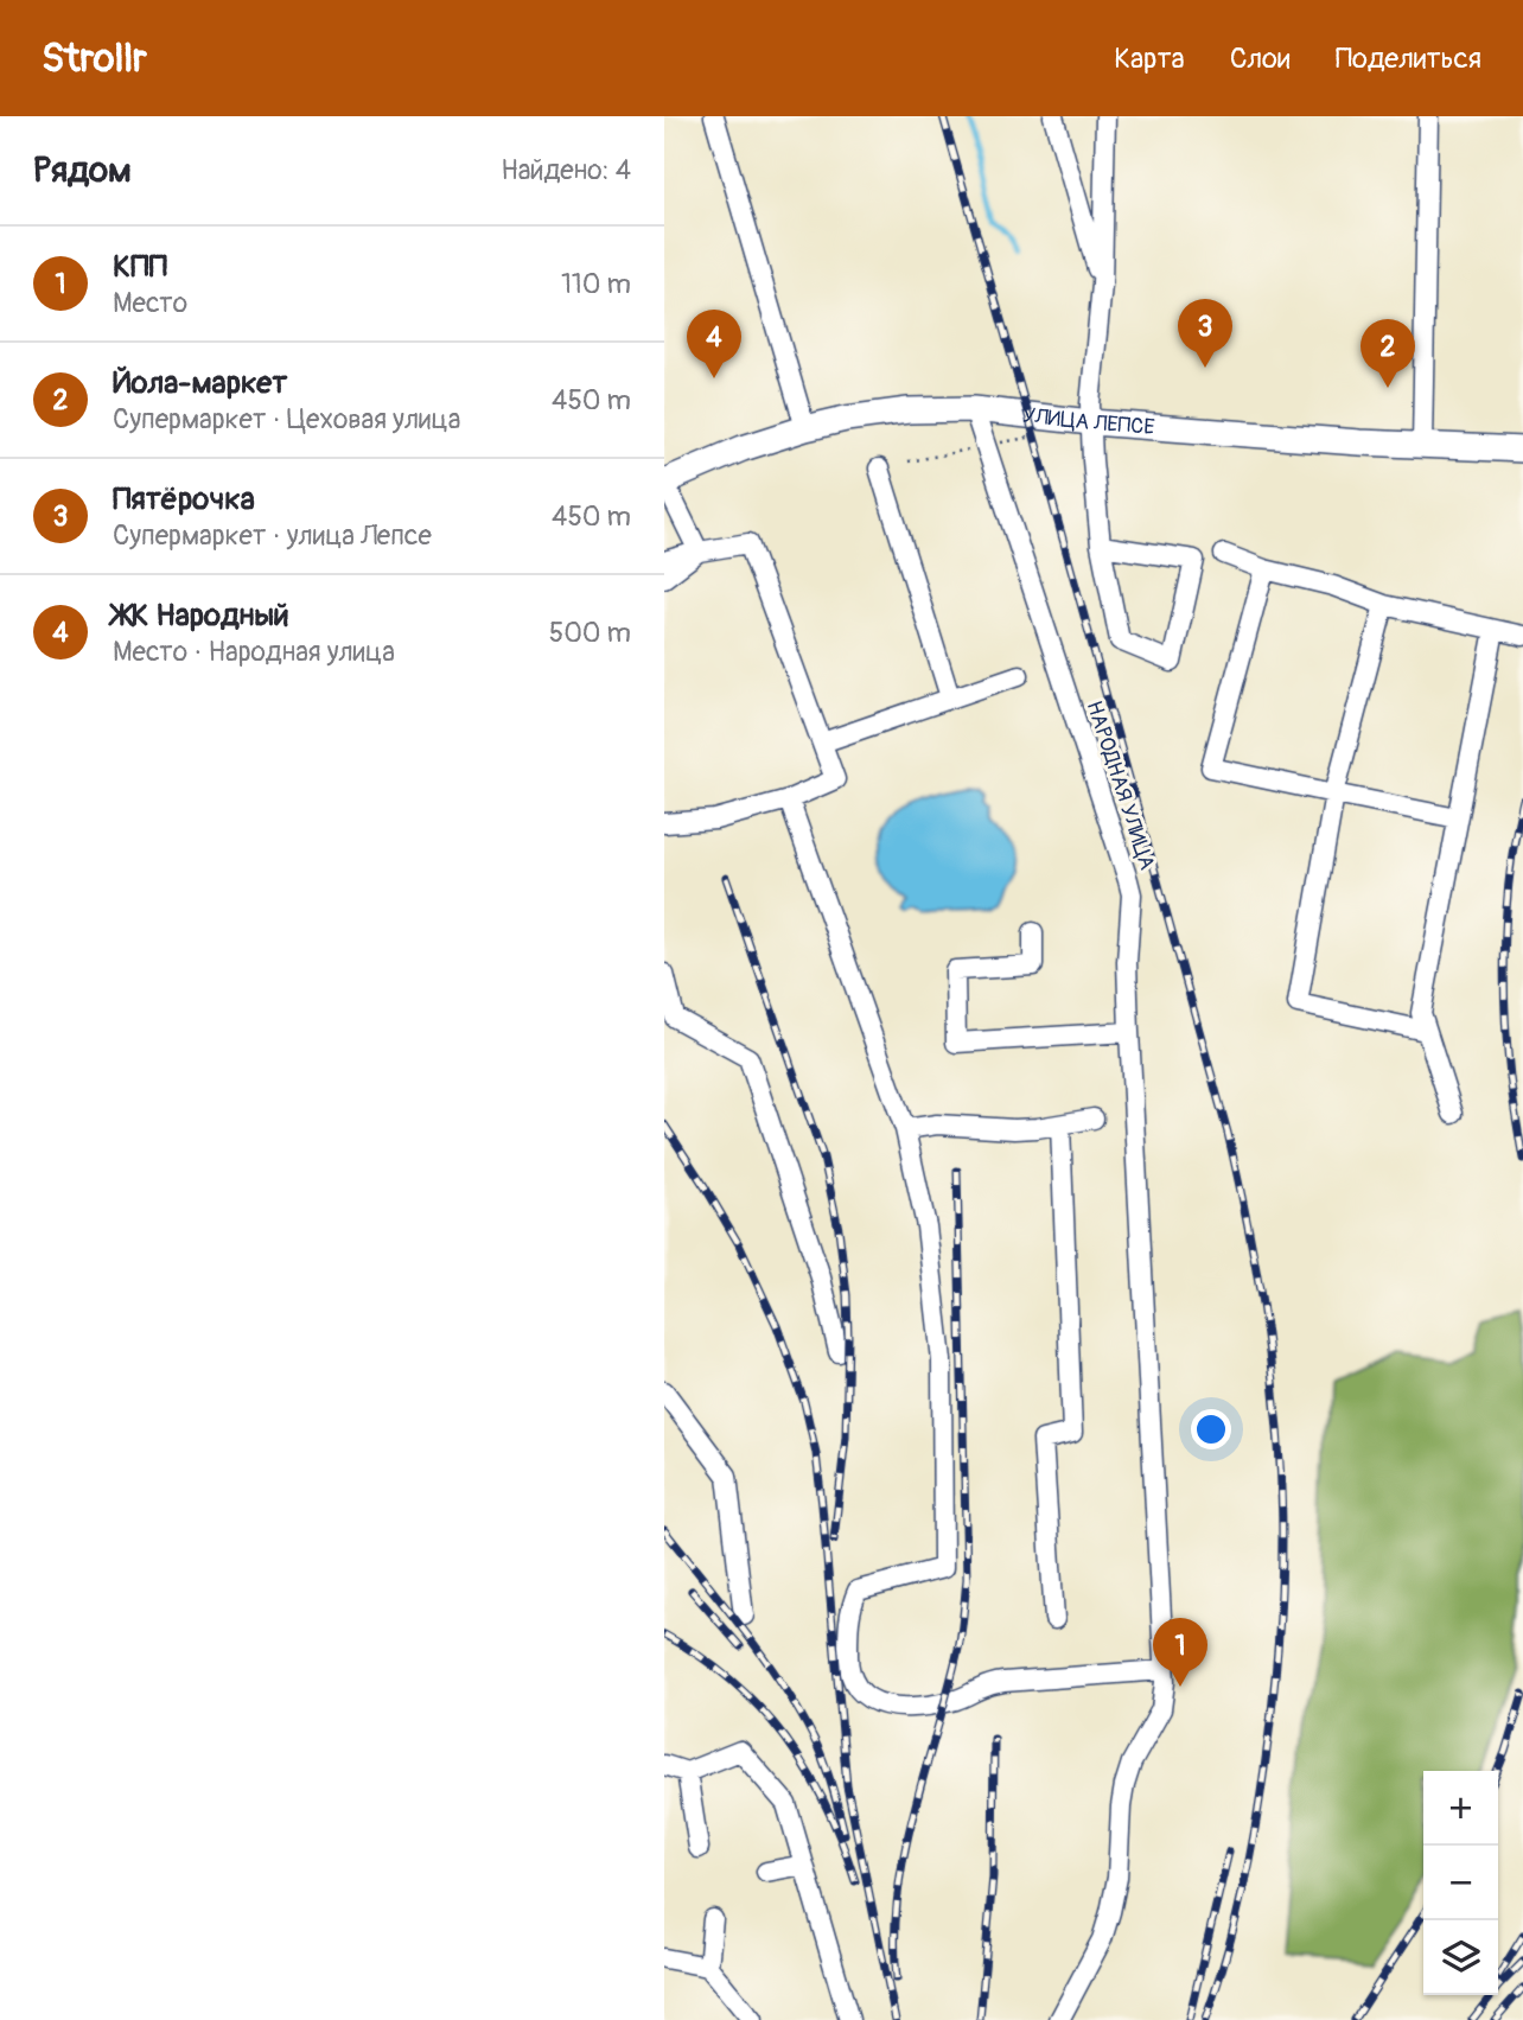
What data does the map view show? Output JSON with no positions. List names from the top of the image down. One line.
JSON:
{"streets":{"main road":["УЛИЦА ЛЕПСЕ"],"street":["НАРОДНАЯ УЛИЦА"]},"crossings":[["УЛИЦА ЛЕПСЕ","НАРОДНАЯ УЛИЦА"]],"page":{"header":"Strollr","nav":["Карта","Слои","Поделиться"],"heading":["Рядом","Найдено: 4"],"list":[{"mark":"1","name":"КПП","note":"Место","value":"110 m"},{"mark":"2","name":"Йола-маркет","note":"Супермаркет · Цеховая улица","value":"450 m"},{"mark":"3","name":"Пятёрочка","note":"Супермаркет · улица Лепсе","value":"450 m"},{"mark":"4","name":"ЖК Народный","note":"Место · Народная улица","value":"500 m"}],"pins":["3","4","2","1"],"map_buttons":["+","−"]}}
